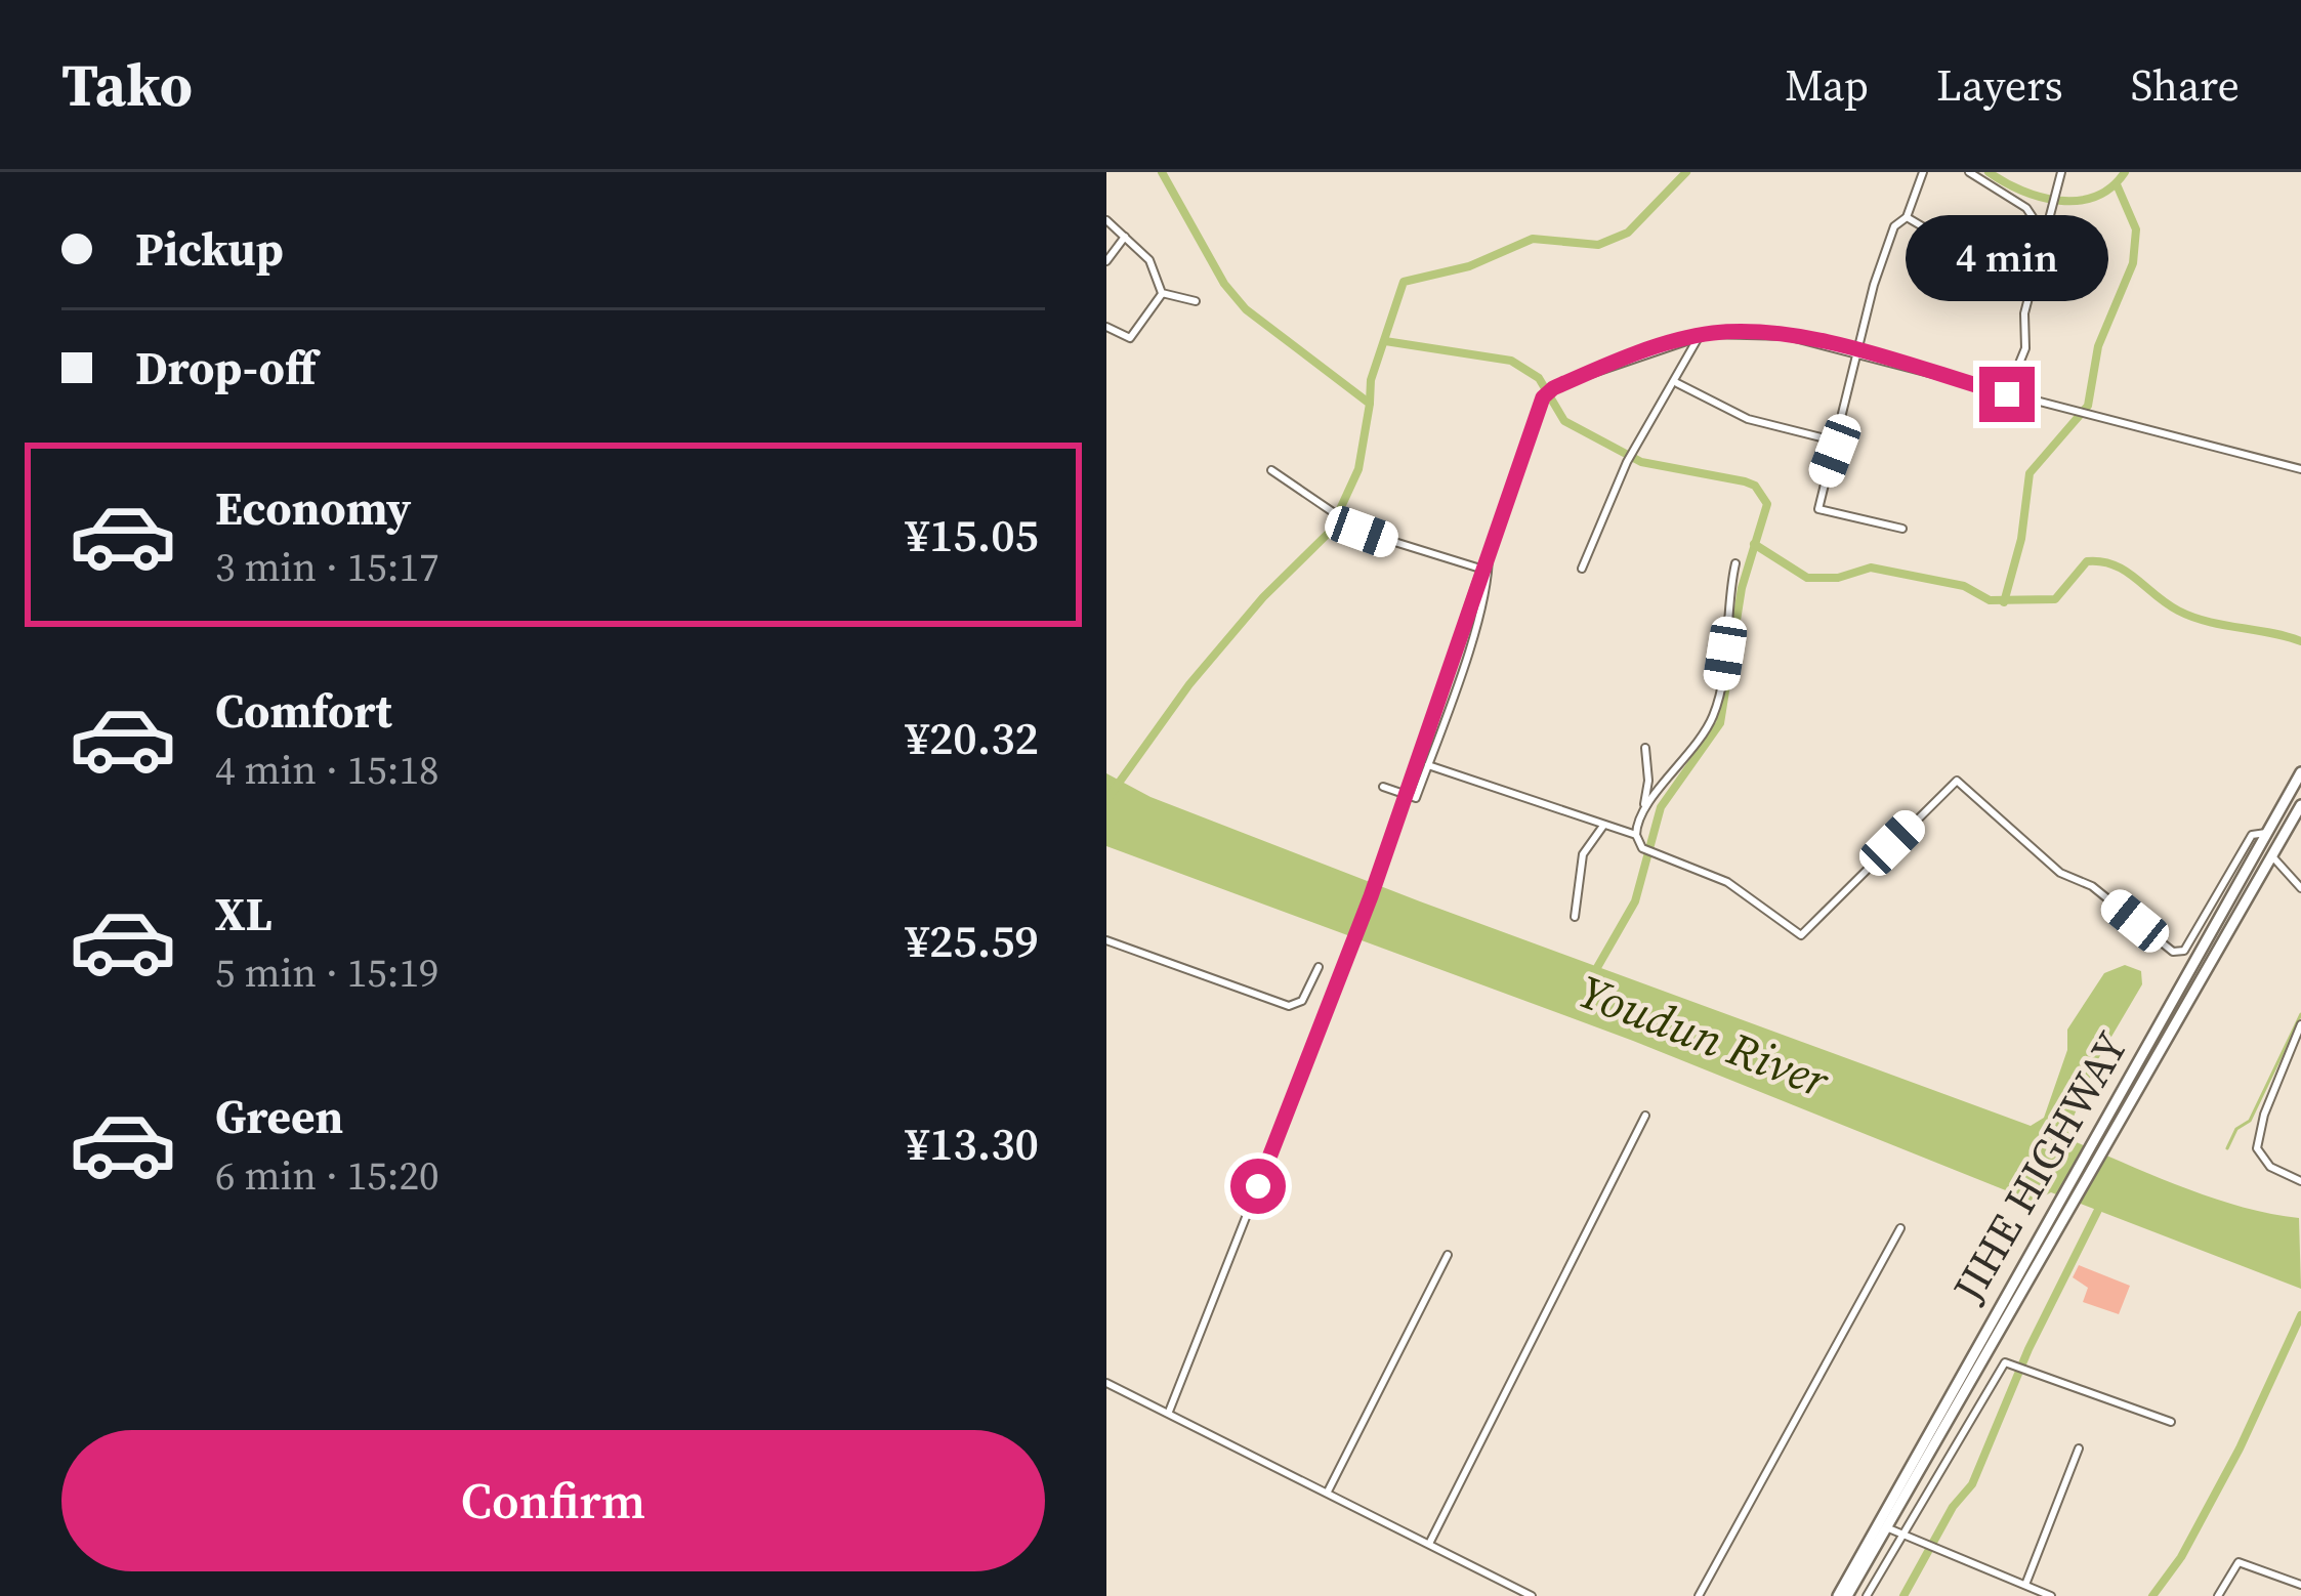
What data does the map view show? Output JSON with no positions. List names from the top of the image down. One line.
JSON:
{"streets":{"main road":["JIHE HIGHWAY"]},"water":["Youdun River"],"page":{"header":"Tako","nav":["Map","Layers","Share"],"banner":["Pickup","Drop-off"],"bubble":"4 min","list":[{"name":"Economy","note":"3 min · 15:17","value":"¥15.05"},{"name":"Comfort","note":"4 min · 15:18","value":"¥20.32"},{"name":"XL","note":"5 min · 15:19","value":"¥25.59"},{"name":"Green","note":"6 min · 15:20","value":"¥13.30"}],"buttons":"Confirm"}}
